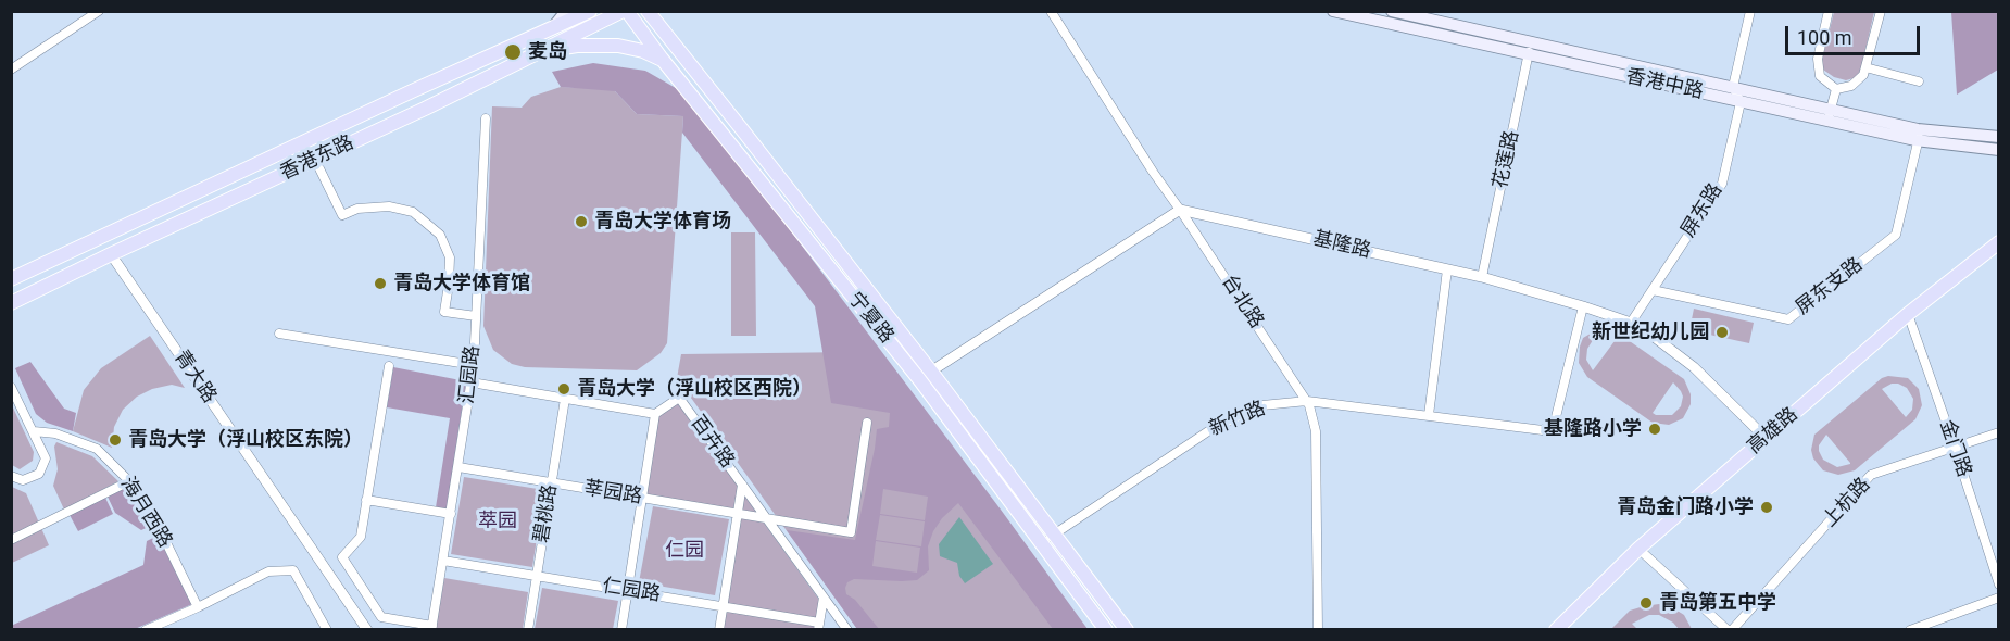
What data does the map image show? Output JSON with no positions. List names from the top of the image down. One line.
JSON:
{"streets":{"main road":["香港中路","香港东路","宁夏路","高雄路"],"street":["花莲路","屏东路","基隆路","屏东支路","台北路","汇园路","青大路","新竹路","百卉路","金门路","上杭路","海月西路","碧桃路","仁园路"]},"crossings":[["香港中路","花莲路"],["香港中路","屏东路"],["香港中路","屏东支路"],["香港东路","宁夏路"],["香港东路","青大路"],["花莲路","基隆路"],["屏东路","基隆路"],["屏东路","屏东支路"],["基隆路","台北路"],["基隆路","新竹路"],["基隆路","高雄路"],["台北路","新竹路"],["宁夏路","新竹路"],["汇园路","仁园路"],["高雄路","金门路"],["金门路","上杭路"],["碧桃路","仁园路"]],"parks":["萃园","仁园"],"places":["麦岛","青岛大学体育场","青岛大学体育馆","新世纪幼儿园","青岛大学（浮山校区西院）","基隆路小学","青岛大学（浮山校区东院）","青岛金门路小学","青岛第五中学"],"scale_bar":"100 m"}
